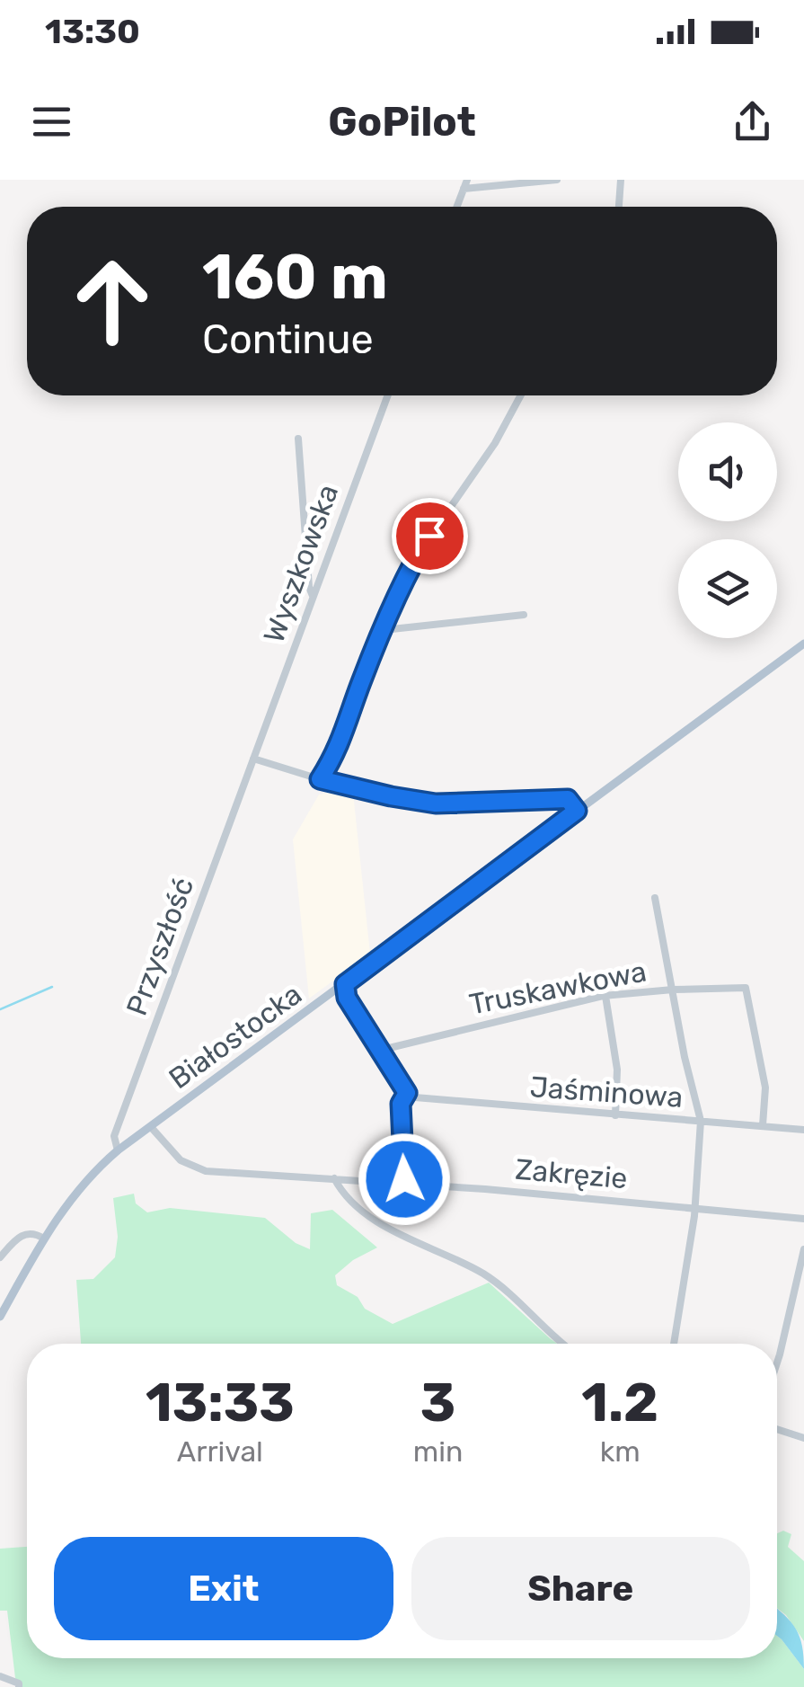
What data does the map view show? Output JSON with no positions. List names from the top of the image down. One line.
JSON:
{"streets":{"main road":["Białostocka"],"street":["Wyszkowska","Przyszłość","Truskawkowa","Jaśminowa","Zakręzie"]},"crossings":[["Wyszkowska","Przyszłość"],["Przyszłość","Białostocka"],["Truskawkowa","Jaśminowa"],["Białostocka","Zakręzie"]],"page":{"status":"13:30","header":"GoPilot","turn":["160 m","Continue"],"eta":["13:33","Arrival","3","min","1.2","km"],"buttons":["Exit","Share"]}}
